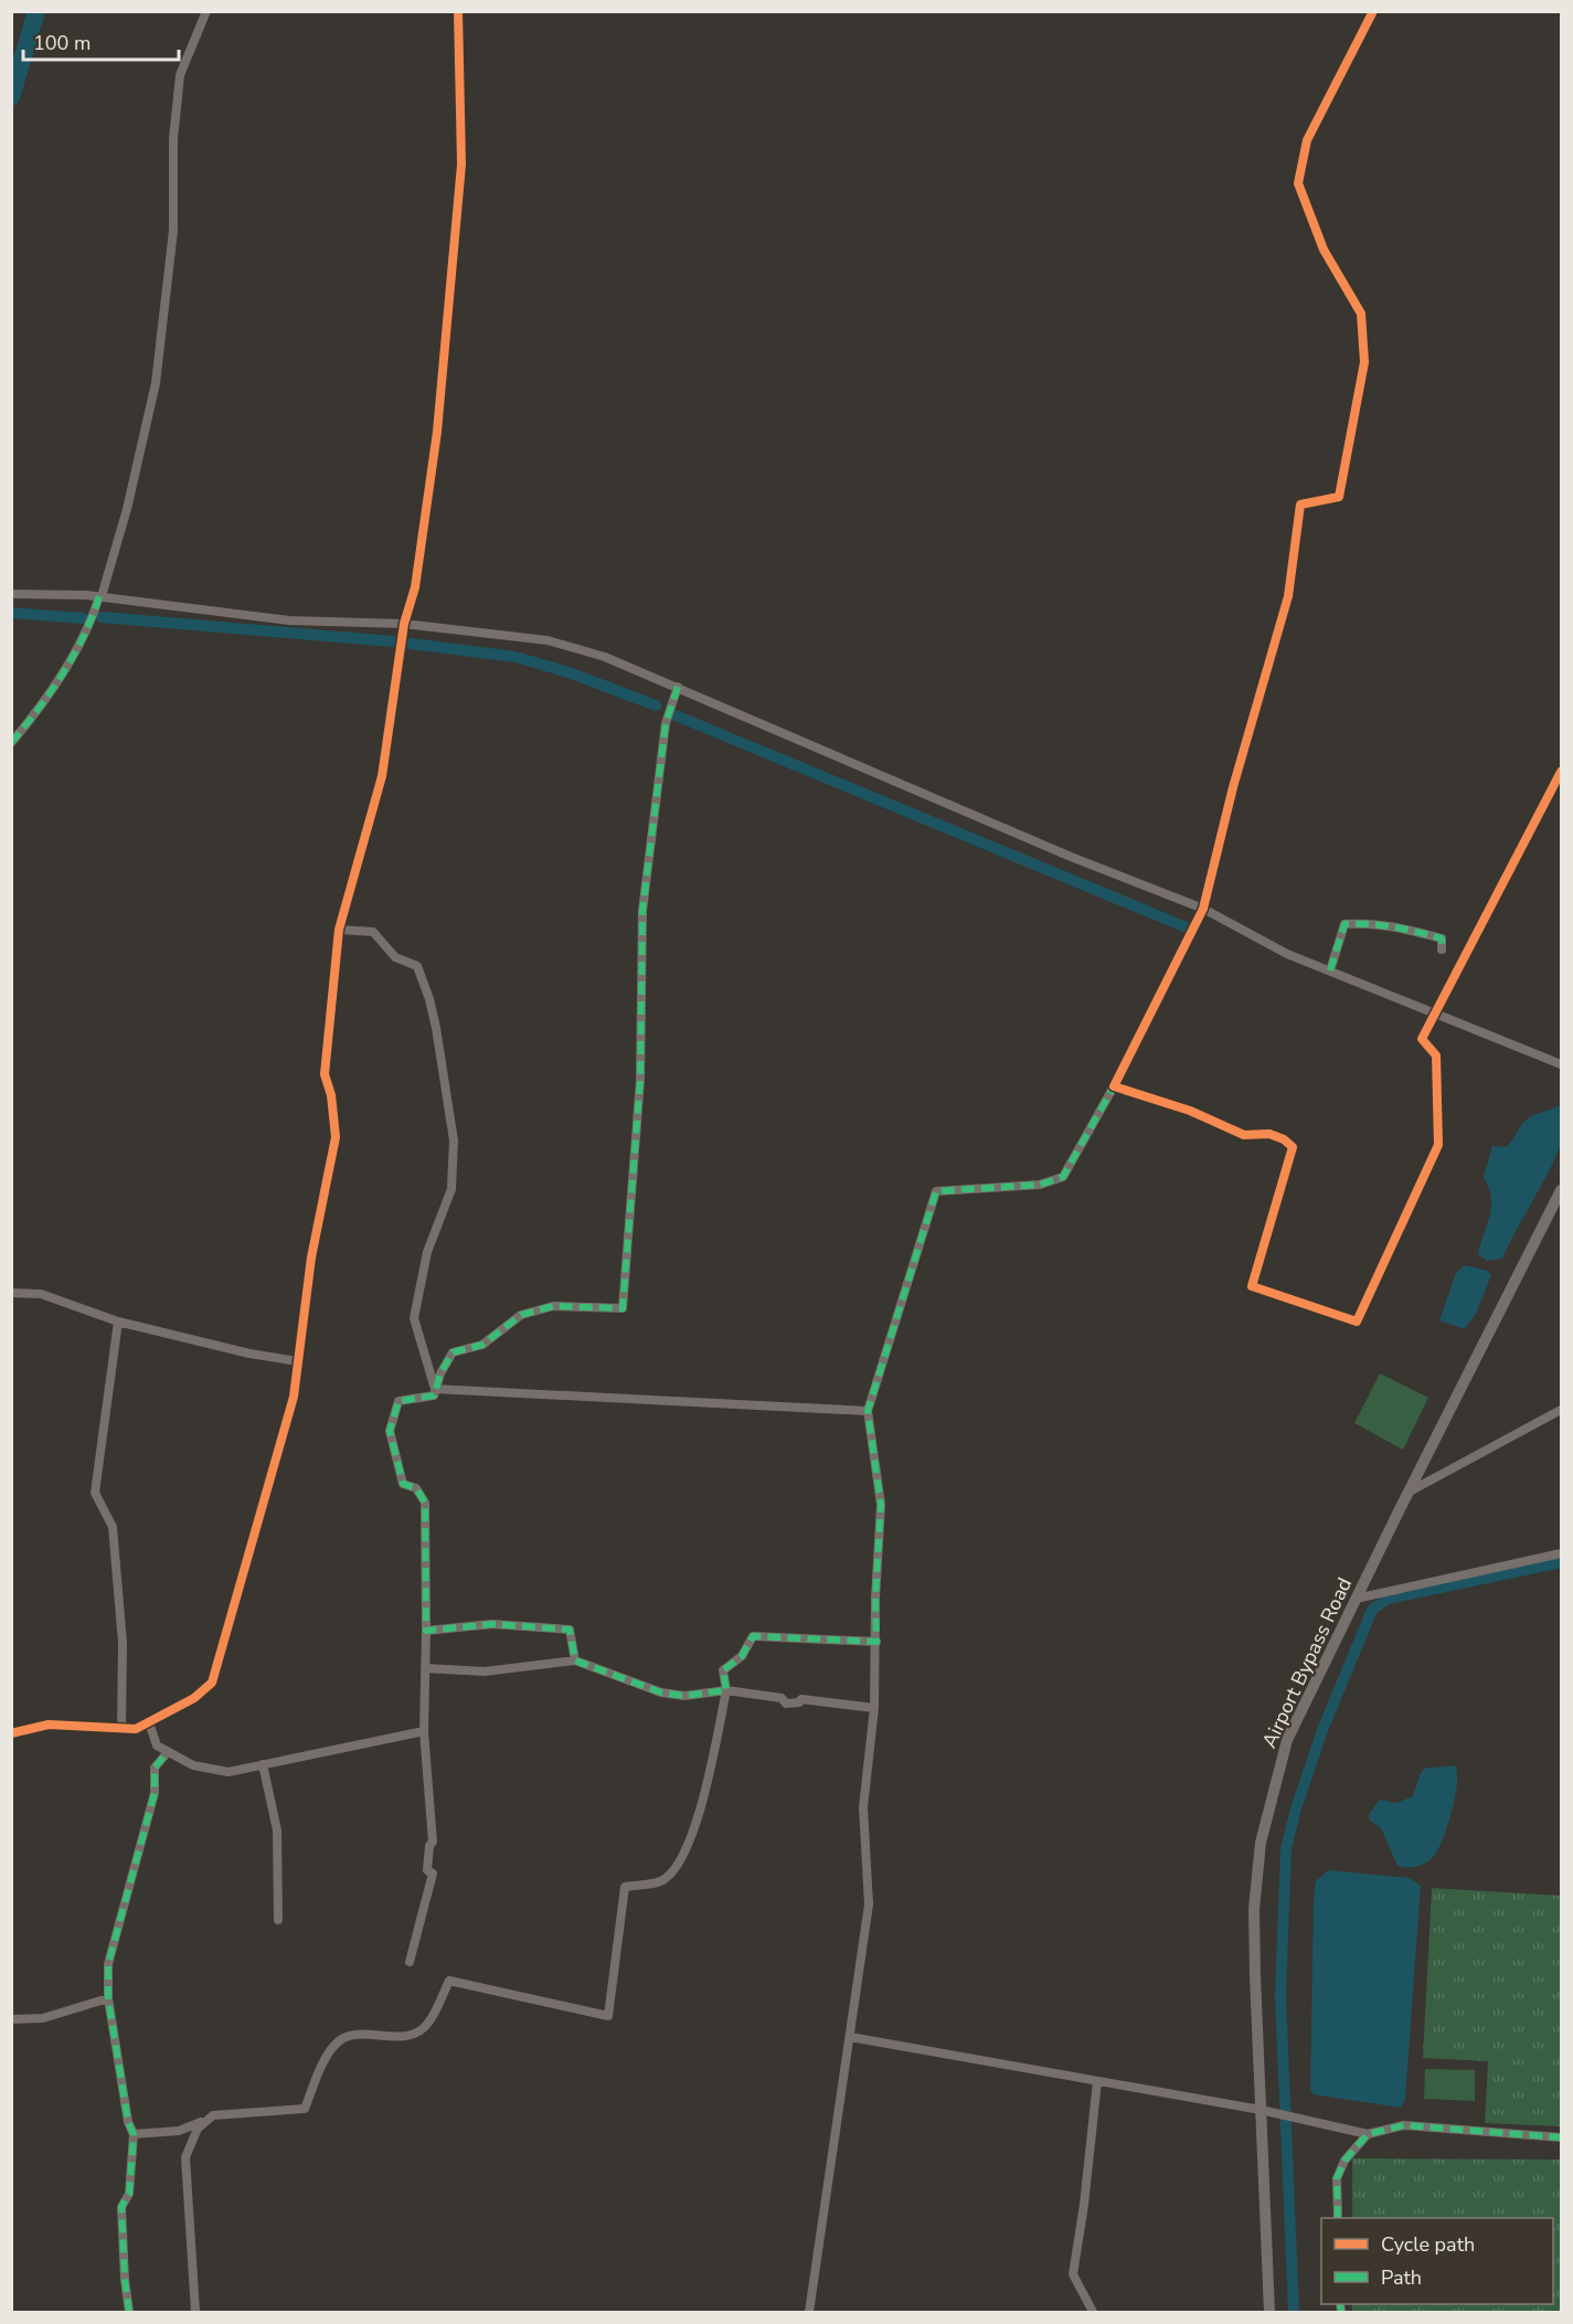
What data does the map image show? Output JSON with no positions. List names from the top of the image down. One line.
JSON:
{"streets":{"street":["Airport Bypass Road"]},"legend":["Cycle path","Path"],"scale_bar":"100 m"}
